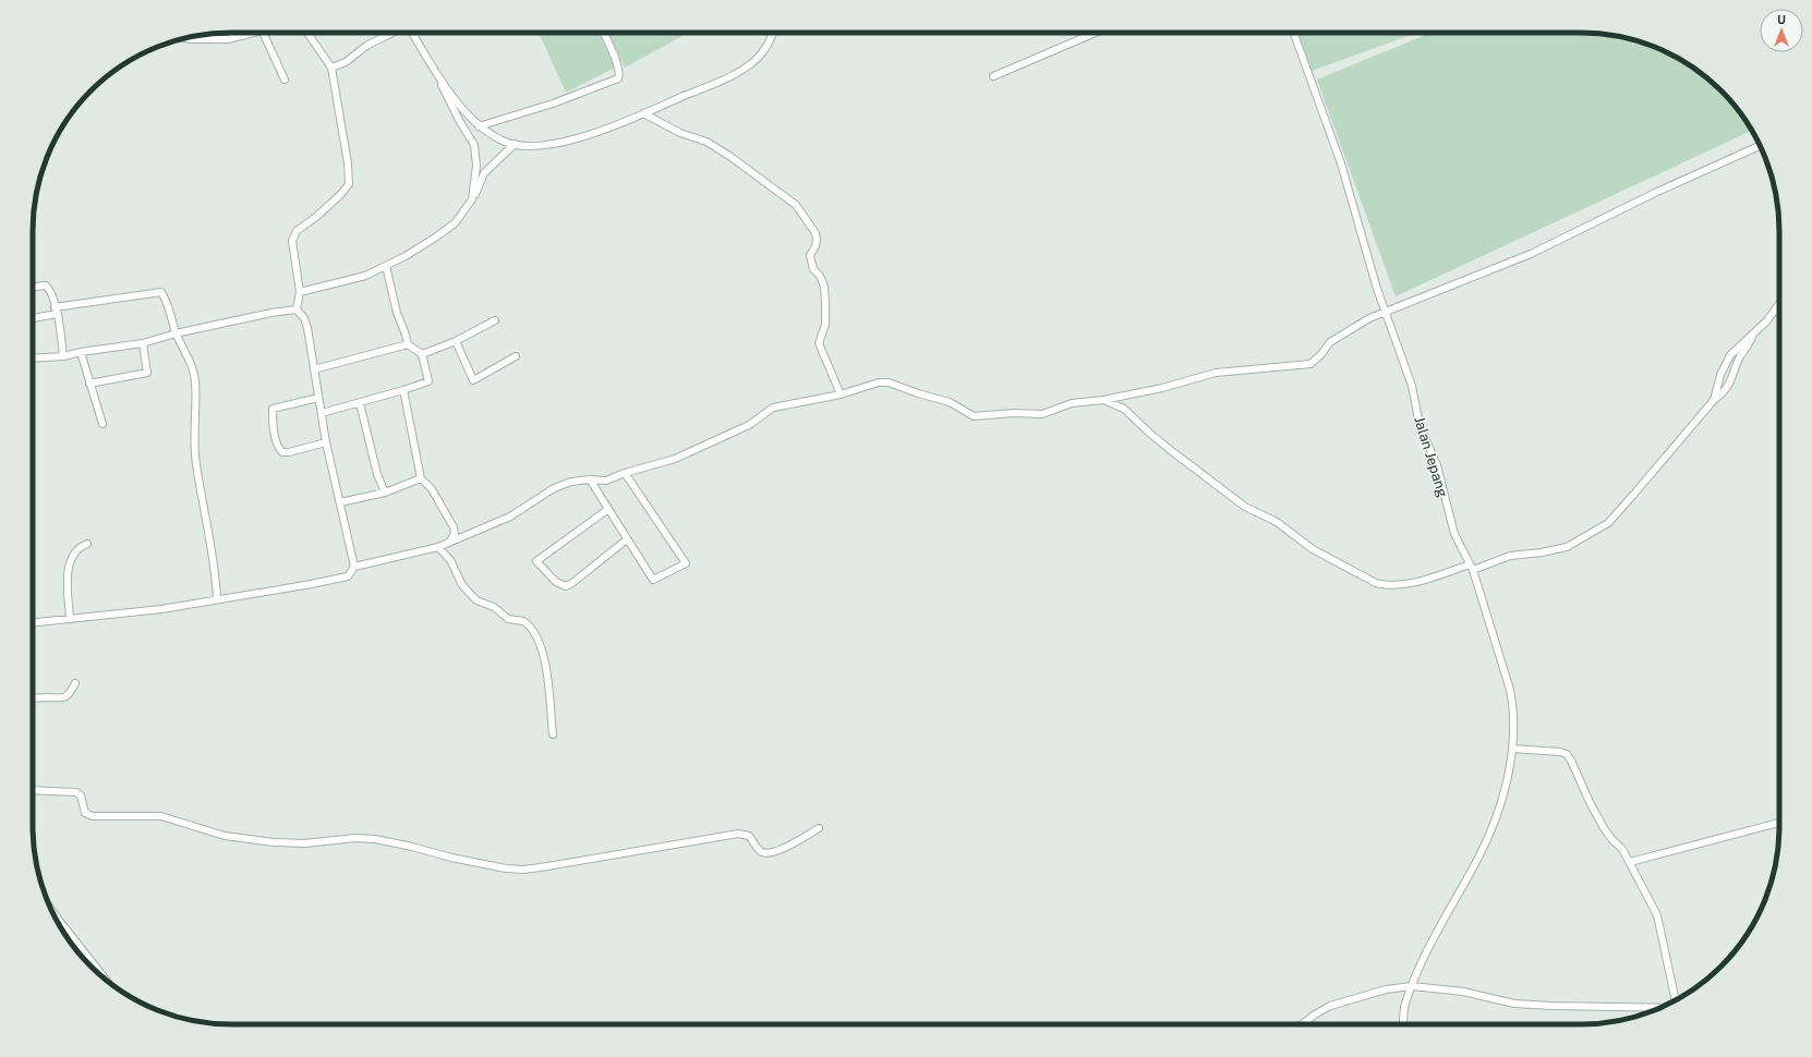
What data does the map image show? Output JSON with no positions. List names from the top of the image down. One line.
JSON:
{"streets":{"street":["Jalan Jepang"]},"north":"top"}
